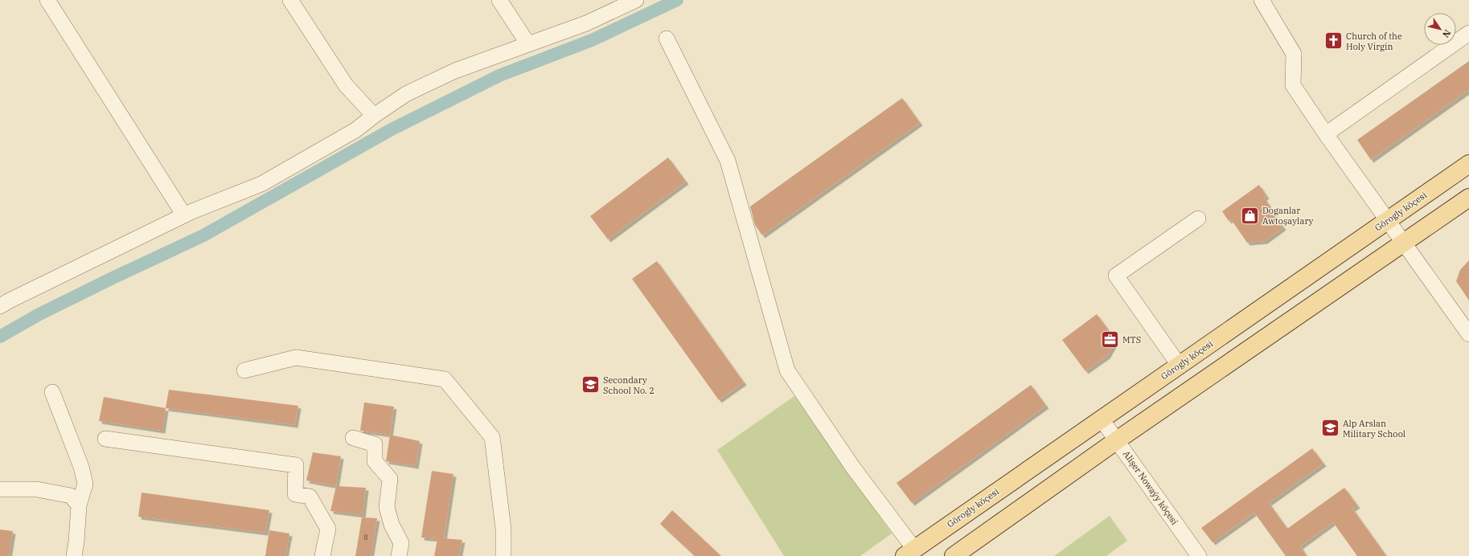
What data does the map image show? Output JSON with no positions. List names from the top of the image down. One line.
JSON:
{"streets":{"main road":["Görogly köçesi"],"street":["Alişer Nowaýy köçesi"]},"crossings":[["Görogly köçesi","Alişer Nowaýy köçesi"]],"places":{"church":["Church of the Holy Virgin"],"shop":["Doganlar Awtoşaylary"],"office":["MTS"],"school or university":["Secondary School No. 2","Alp Arslan Military School"]},"house_numbers":["8"],"north":"bottom right"}
